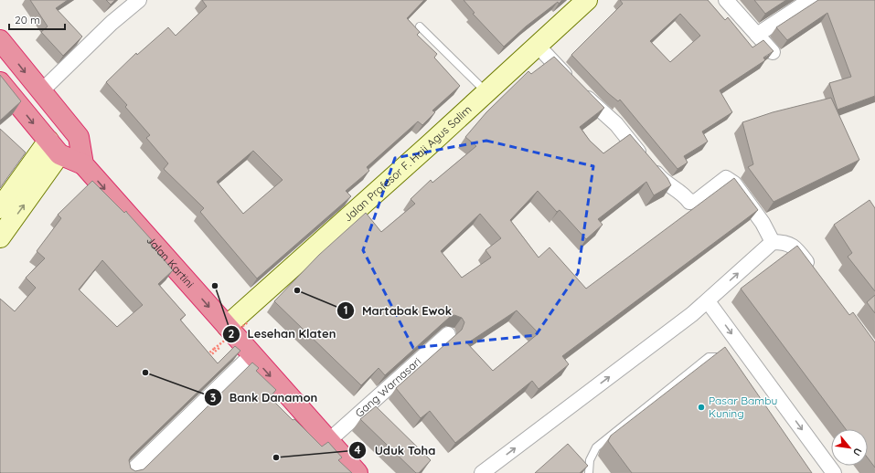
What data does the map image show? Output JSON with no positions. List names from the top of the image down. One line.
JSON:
{"streets":{"highway":["Jalan Kartini"],"main road":["Jalan Profesor F. Haji Agus Salim"],"street":["Gang Warnasari"]},"crossings":[["Jalan Profesor F. Haji Agus Salim","Jalan Kartini"],["Jalan Kartini","Gang Warnasari"]],"one_way":["Jalan Kartini"],"places":["Lesehan Klaten","Martabak Ewok","Bank Danamon","Pasar Bambu Kuning","Uduk Toha"],"scale_bar":"20 m","north":"bottom right"}
